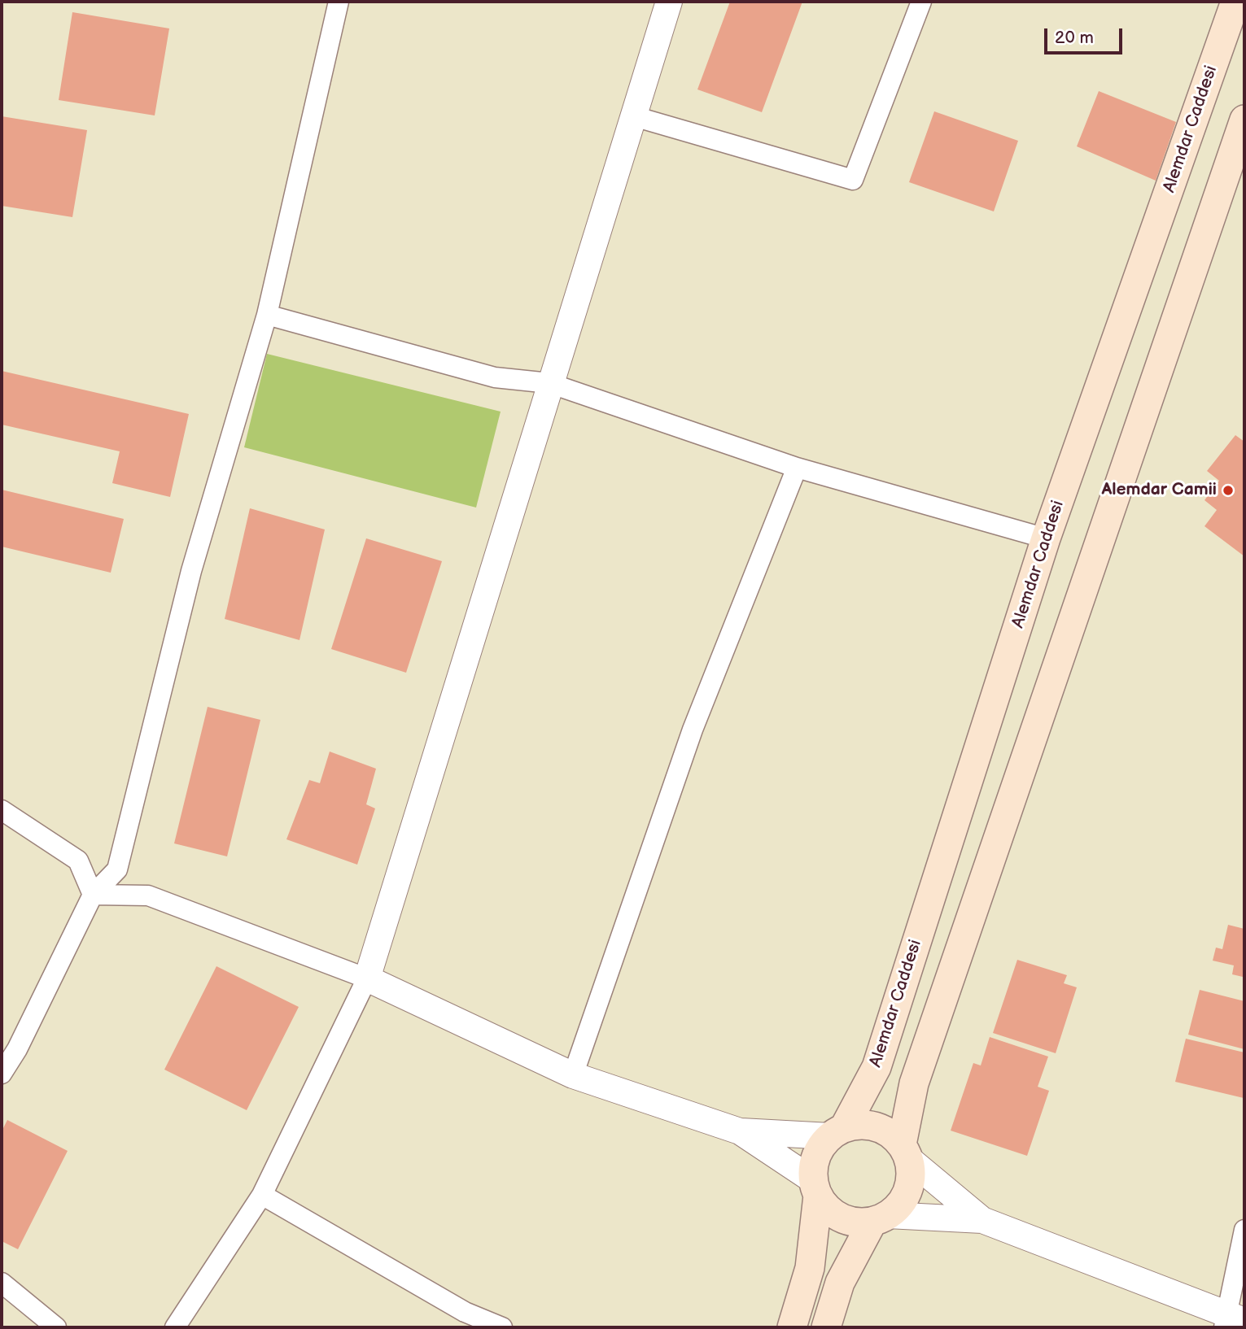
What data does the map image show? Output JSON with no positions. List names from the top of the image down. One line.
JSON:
{"streets":{"main road":["Alemdar Caddesi"]},"places":["Alemdar Camii"],"scale_bar":"20 m"}
